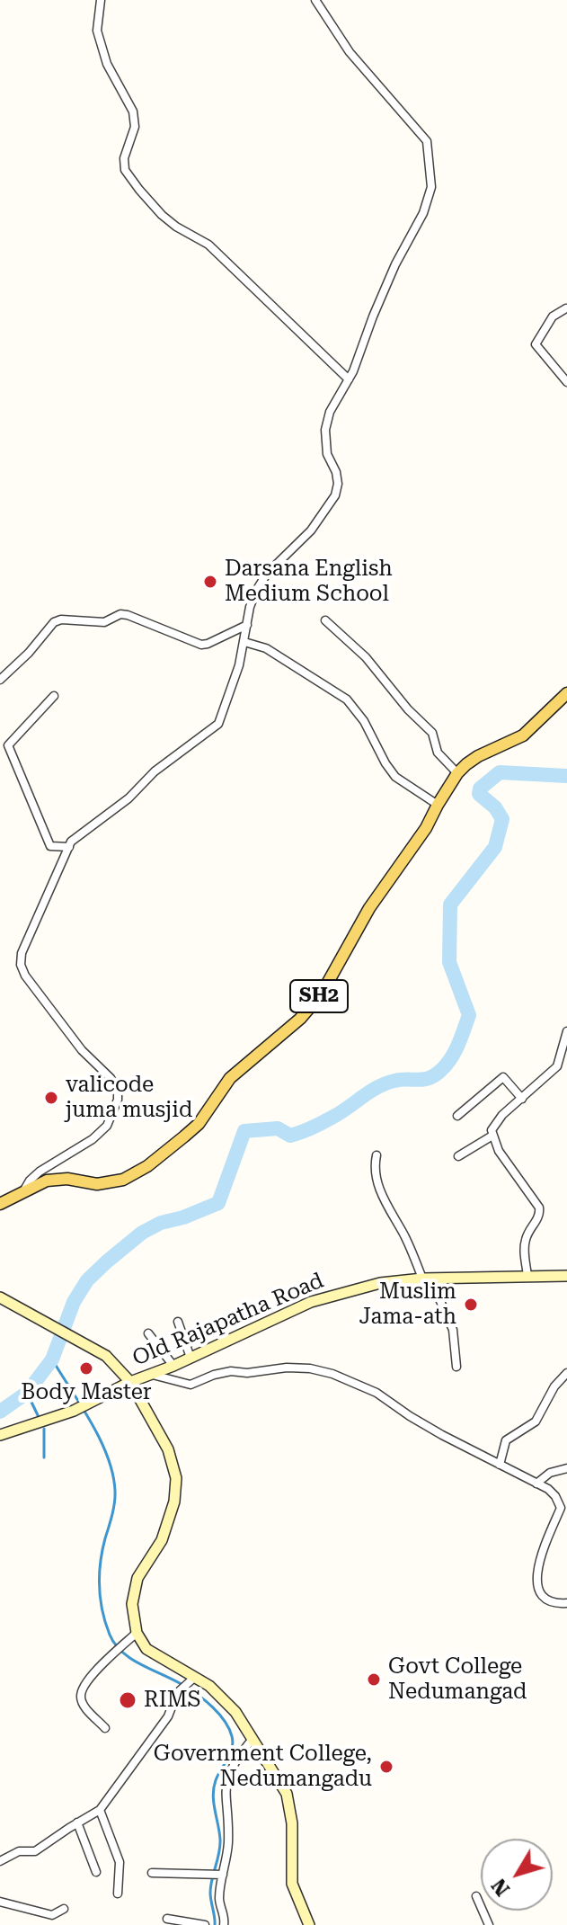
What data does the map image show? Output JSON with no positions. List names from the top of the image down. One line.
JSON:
{"streets":{"main road":["SH2","Old Rajapatha Road"]},"places":["Darsana English Medium School","valicode juma musjid","Muslim Jama-ath","Body Master","Govt College Nedumangad","RIMS","Government College, Nedumangadu"],"north":"bottom left"}
